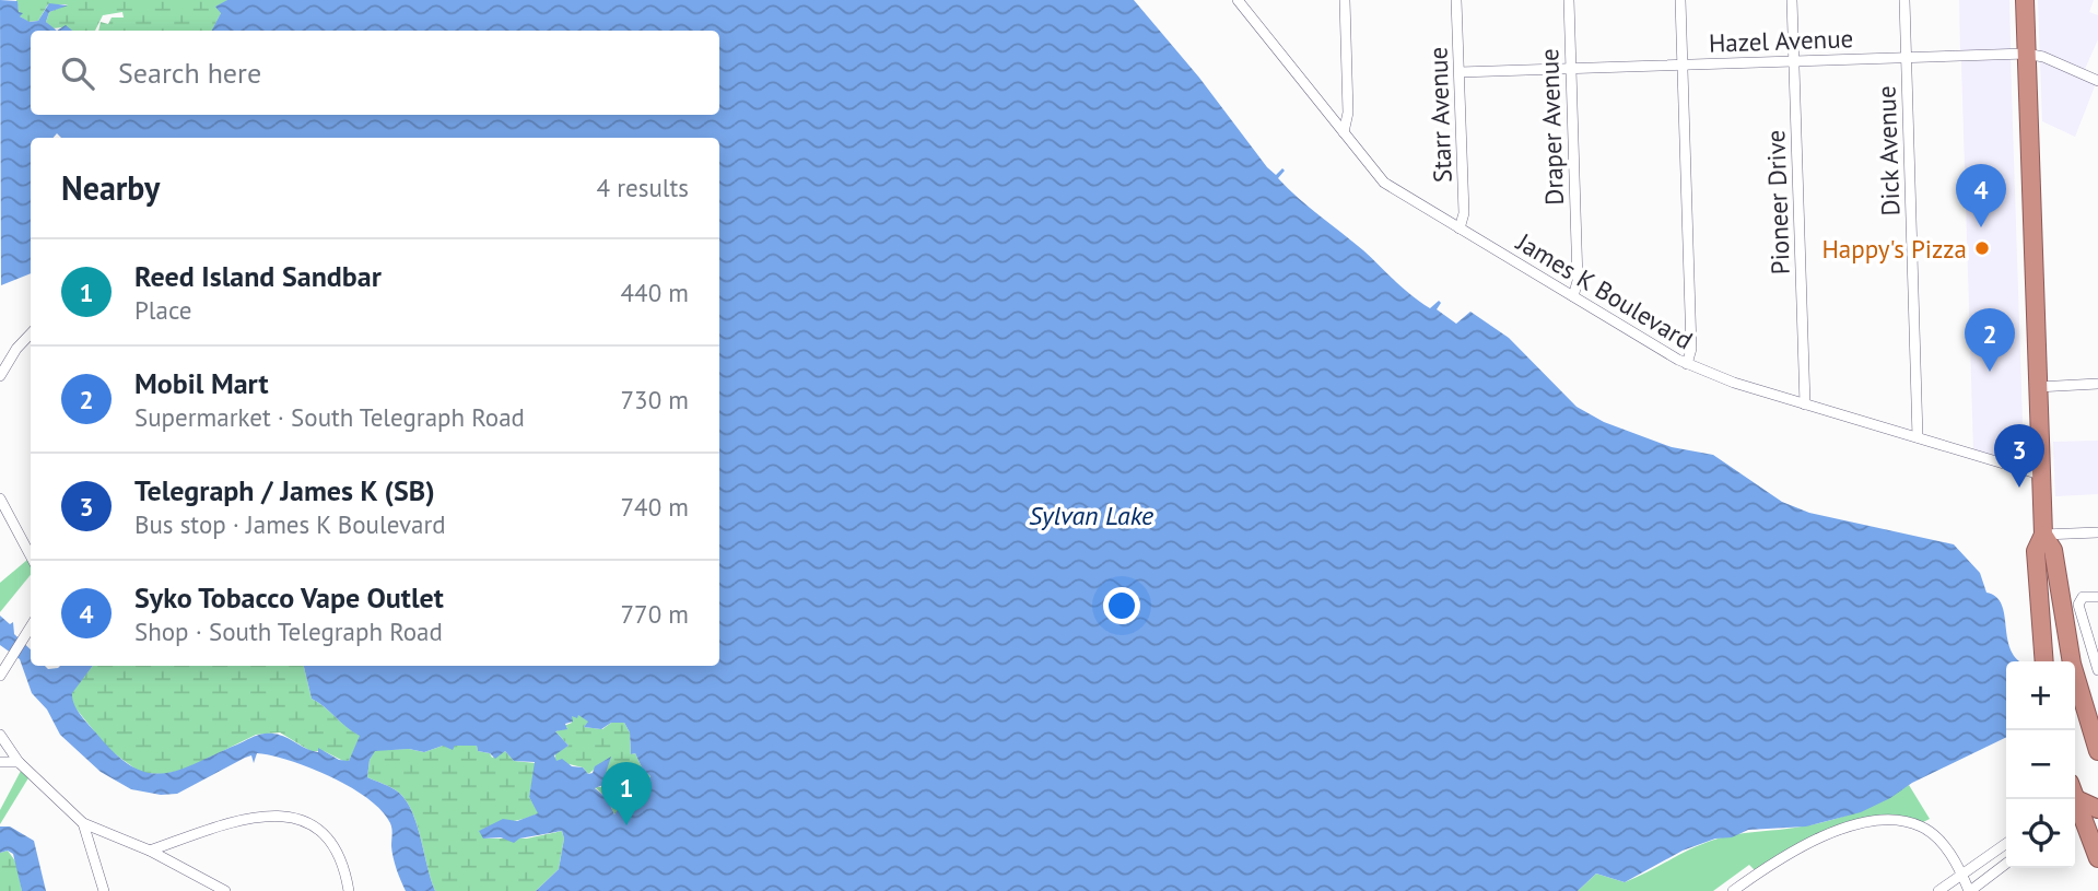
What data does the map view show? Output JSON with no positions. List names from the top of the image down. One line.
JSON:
{"streets":{"street":["Hazel Avenue","Starr Avenue","Draper Avenue","Dick Avenue","Pioneer Drive","James K Boulevard"]},"crossings":[["Hazel Avenue","Starr Avenue"],["Hazel Avenue","Draper Avenue"],["Hazel Avenue","Dick Avenue"],["Hazel Avenue","Pioneer Drive"],["Starr Avenue","James K Boulevard"],["Draper Avenue","James K Boulevard"],["Dick Avenue","James K Boulevard"],["Pioneer Drive","James K Boulevard"]],"water":["Sylvan Lake"],"places":["Happy's Pizza"],"page":{"search":"Search here","heading":["Nearby","4 results"],"pins":["4","2","3","1"],"list":[{"mark":"1","name":"Reed Island Sandbar","note":"Place","value":"440 m"},{"mark":"2","name":"Mobil Mart","note":"Supermarket · South Telegraph Road","value":"730 m"},{"mark":"3","name":"Telegraph / James K (SB)","note":"Bus stop · James K Boulevard","value":"740 m"},{"mark":"4","name":"Syko Tobacco Vape Outlet","note":"Shop · South Telegraph Road","value":"770 m"}],"map_buttons":["+","−"]}}
